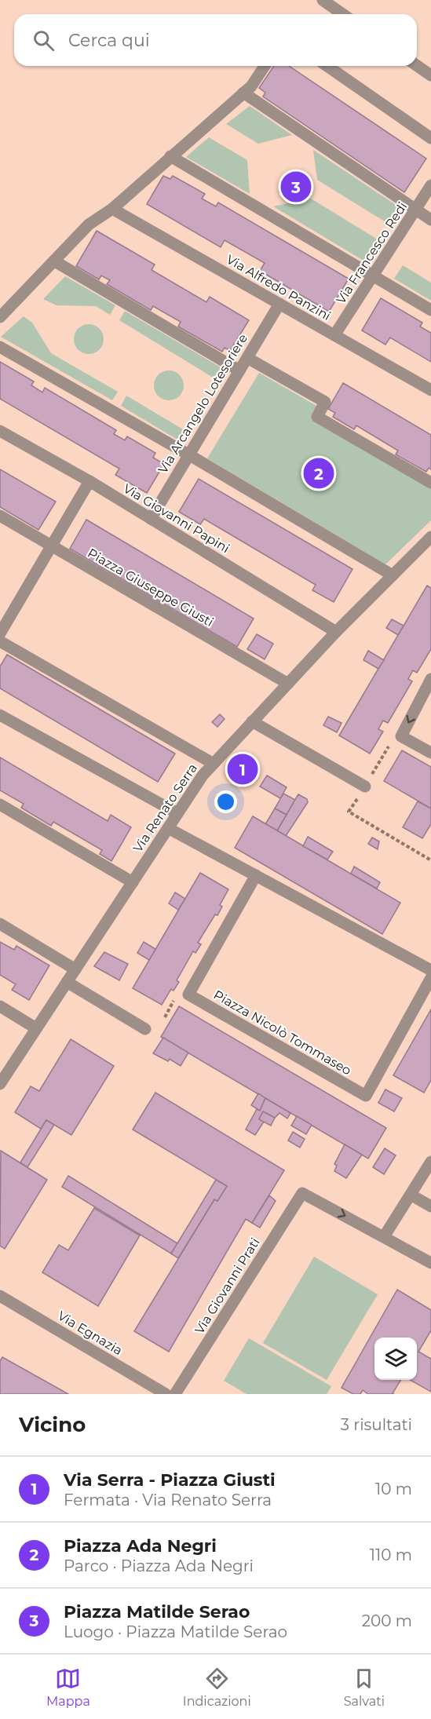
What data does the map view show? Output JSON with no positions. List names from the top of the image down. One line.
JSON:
{"streets":{"street":["Via Francesco Redi","Via Alfredo Panzini","Via Arcangelo Lotesoriere","Via Giovanni Papini","Piazza Giuseppe Giusti","Via Renato Serra","Piazza Nicolò Tommaseo","Via Giovanni Prati","Via Egnazia"]},"crossings":[["Via Francesco Redi","Via Alfredo Panzini"],["Via Alfredo Panzini","Via Arcangelo Lotesoriere"],["Via Arcangelo Lotesoriere","Via Giovanni Papini"],["Via Giovanni Papini","Via Renato Serra"],["Piazza Giuseppe Giusti","Via Renato Serra"]],"page":{"search":"Cerca qui","pins":["3","2","1"],"heading":["Vicino","3 risultati"],"list":[{"mark":"1","name":"Via Serra - Piazza Giusti","note":"Fermata · Via Renato Serra","value":"10 m"},{"mark":"2","name":"Piazza Ada Negri","note":"Parco · Piazza Ada Negri","value":"110 m"},{"mark":"3","name":"Piazza Matilde Serao","note":"Luogo · Piazza Matilde Serao","value":"200 m"}],"nav":["Mappa","Indicazioni","Salvati"]}}
